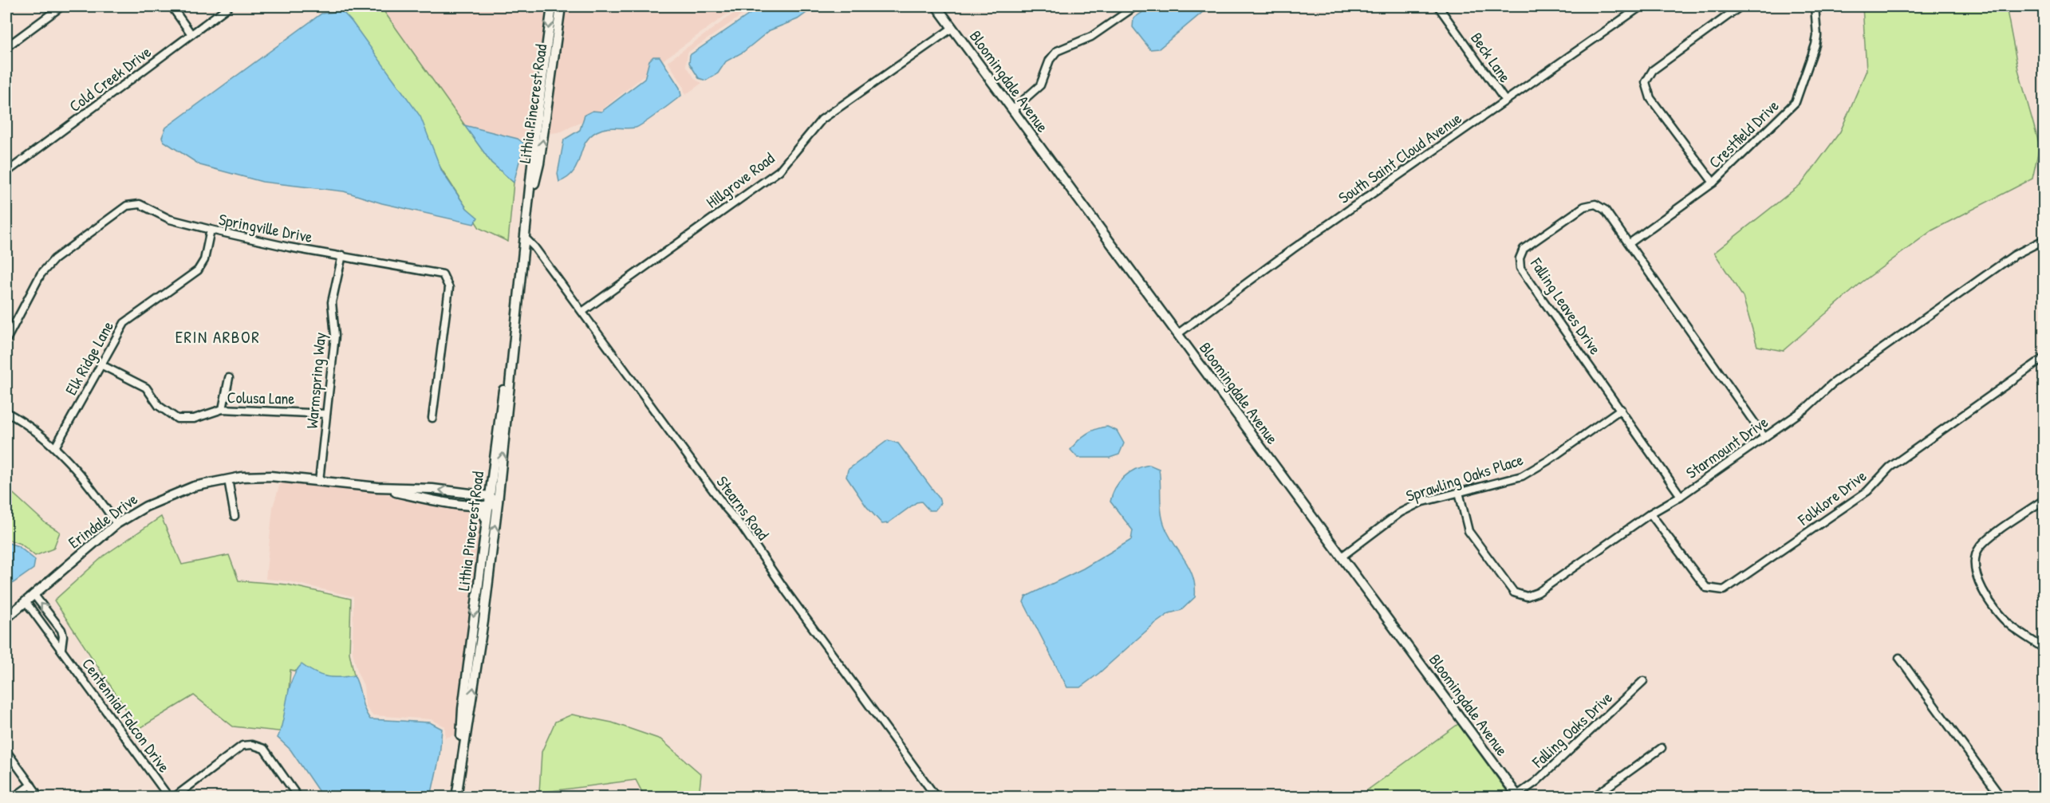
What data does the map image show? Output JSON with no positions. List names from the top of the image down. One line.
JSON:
{"streets":{"street":["Beck Lane","Cold Creek Drive","Bloomingdale Avenue","Lithia Pinecrest Road","Crestfield Drive","South Saint Cloud Avenue","Hillgrove Road","Springville Drive","Falling Leaves Drive","Elk Ridge Lane","Warmspring Way","Colusa Lane","Starmount Drive","Sprawling Oaks Place","Folklore Drive","Stearns Road","Erindale Drive","Centennial Falcon Drive","Falling Oaks Drive"]},"crossings":[["Beck Lane","South Saint Cloud Avenue"],["Bloomingdale Avenue","South Saint Cloud Avenue"],["Bloomingdale Avenue","Hillgrove Road"],["Bloomingdale Avenue","Sprawling Oaks Place"],["Bloomingdale Avenue","Falling Oaks Drive"],["Lithia Pinecrest Road","Stearns Road"],["Lithia Pinecrest Road","Erindale Drive"],["Crestfield Drive","Falling Leaves Drive"],["Hillgrove Road","Stearns Road"],["Springville Drive","Elk Ridge Lane"],["Springville Drive","Warmspring Way"],["Falling Leaves Drive","Starmount Drive"],["Falling Leaves Drive","Sprawling Oaks Place"],["Elk Ridge Lane","Colusa Lane"],["Warmspring Way","Colusa Lane"],["Warmspring Way","Erindale Drive"],["Starmount Drive","Sprawling Oaks Place"],["Starmount Drive","Folklore Drive"],["Erindale Drive","Centennial Falcon Drive"]],"districts":["ERIN ARBOR"]}
